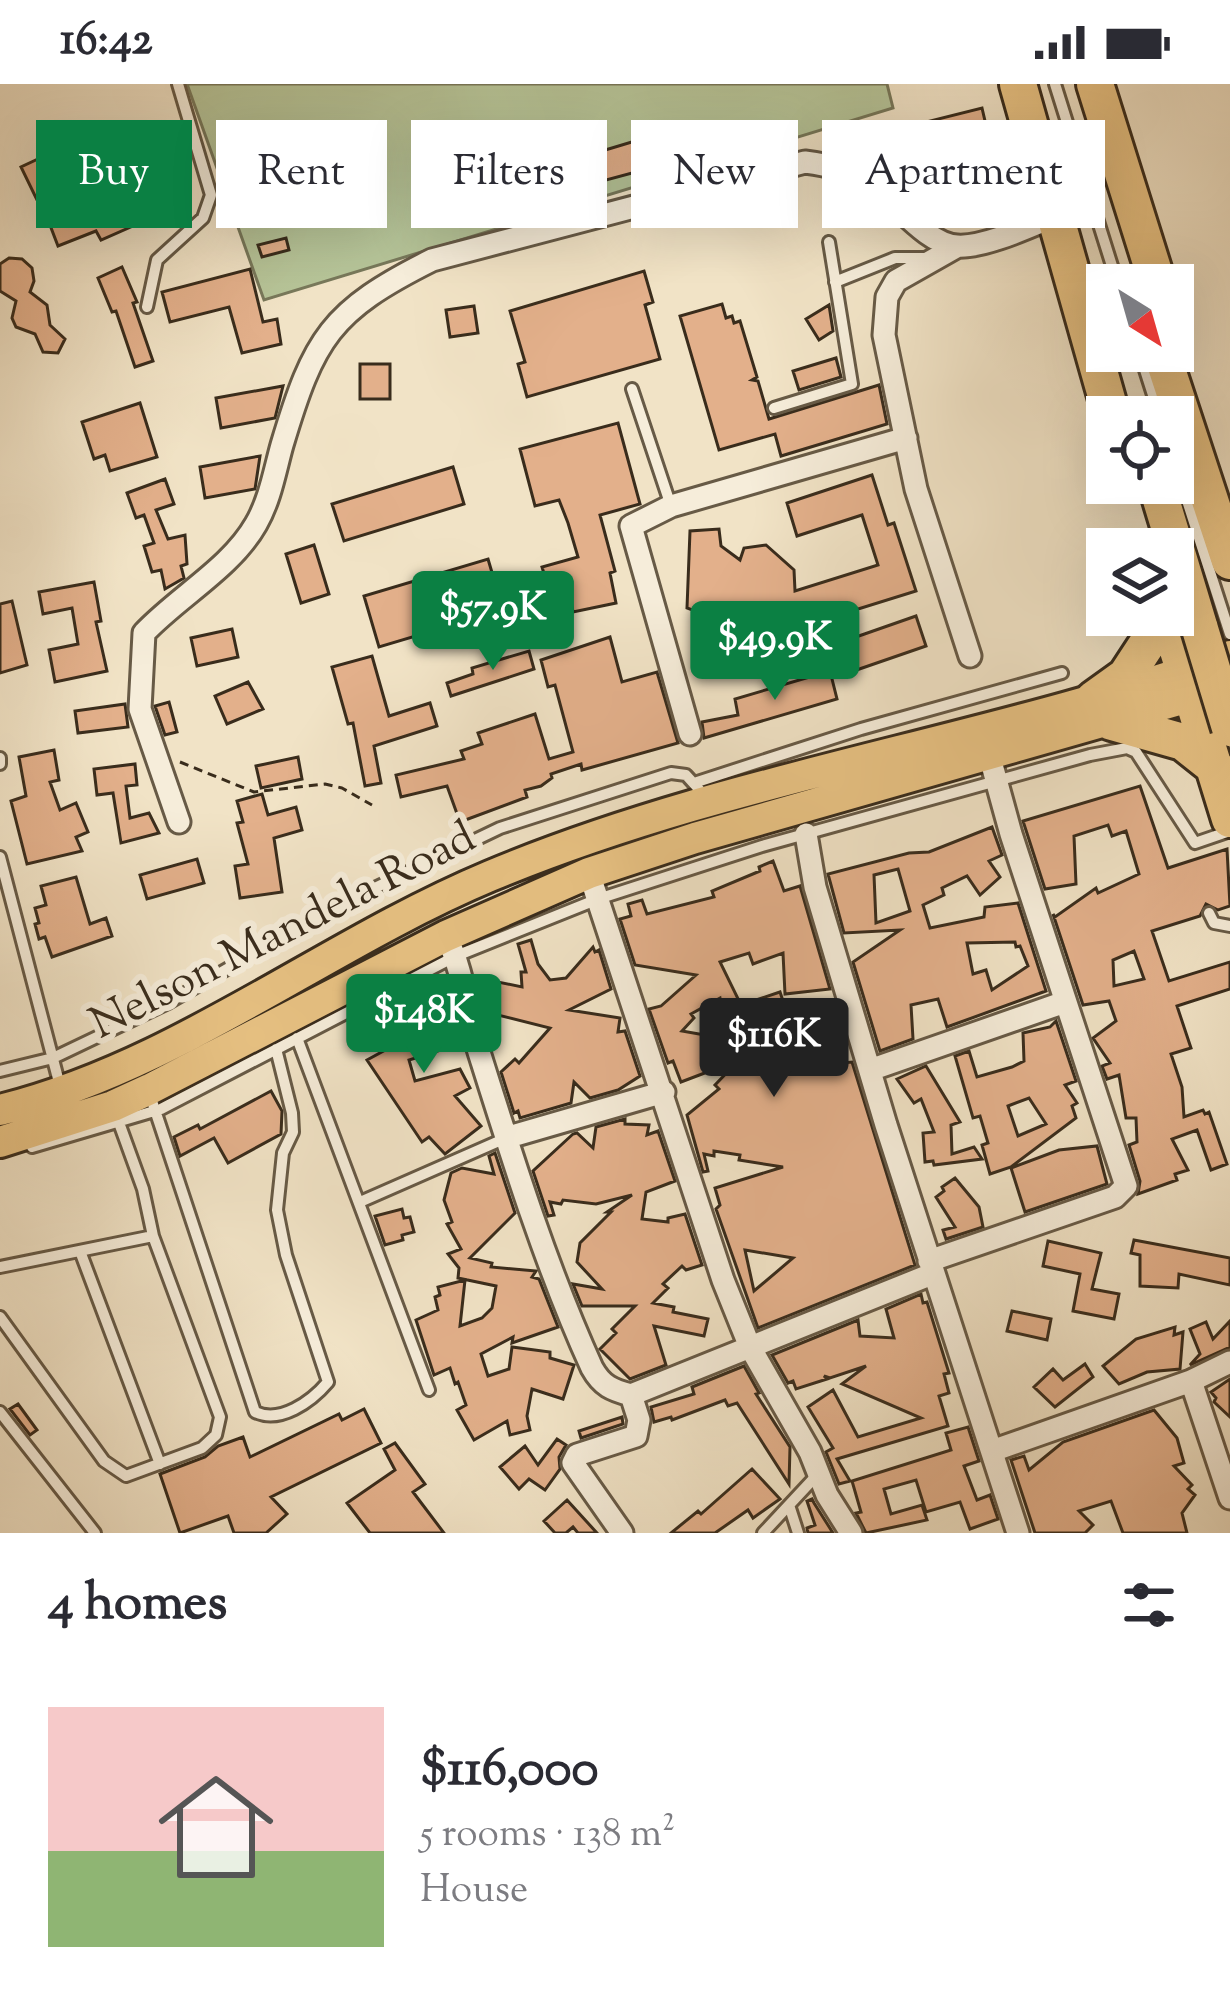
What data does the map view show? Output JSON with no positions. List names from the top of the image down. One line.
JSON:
{"streets":{"main road":["Nelson Mandela Road"]},"north":"bottom right","page":{"status":"16:42","chip":["Buy","Rent","Filters","New","Apartment"],"price":["$57.9K","$49.9K","$148K","$116K"],"heading":"4 homes","list":[{"name":"$116,000","note":"5 rooms · 138 m² · House"}]}}
